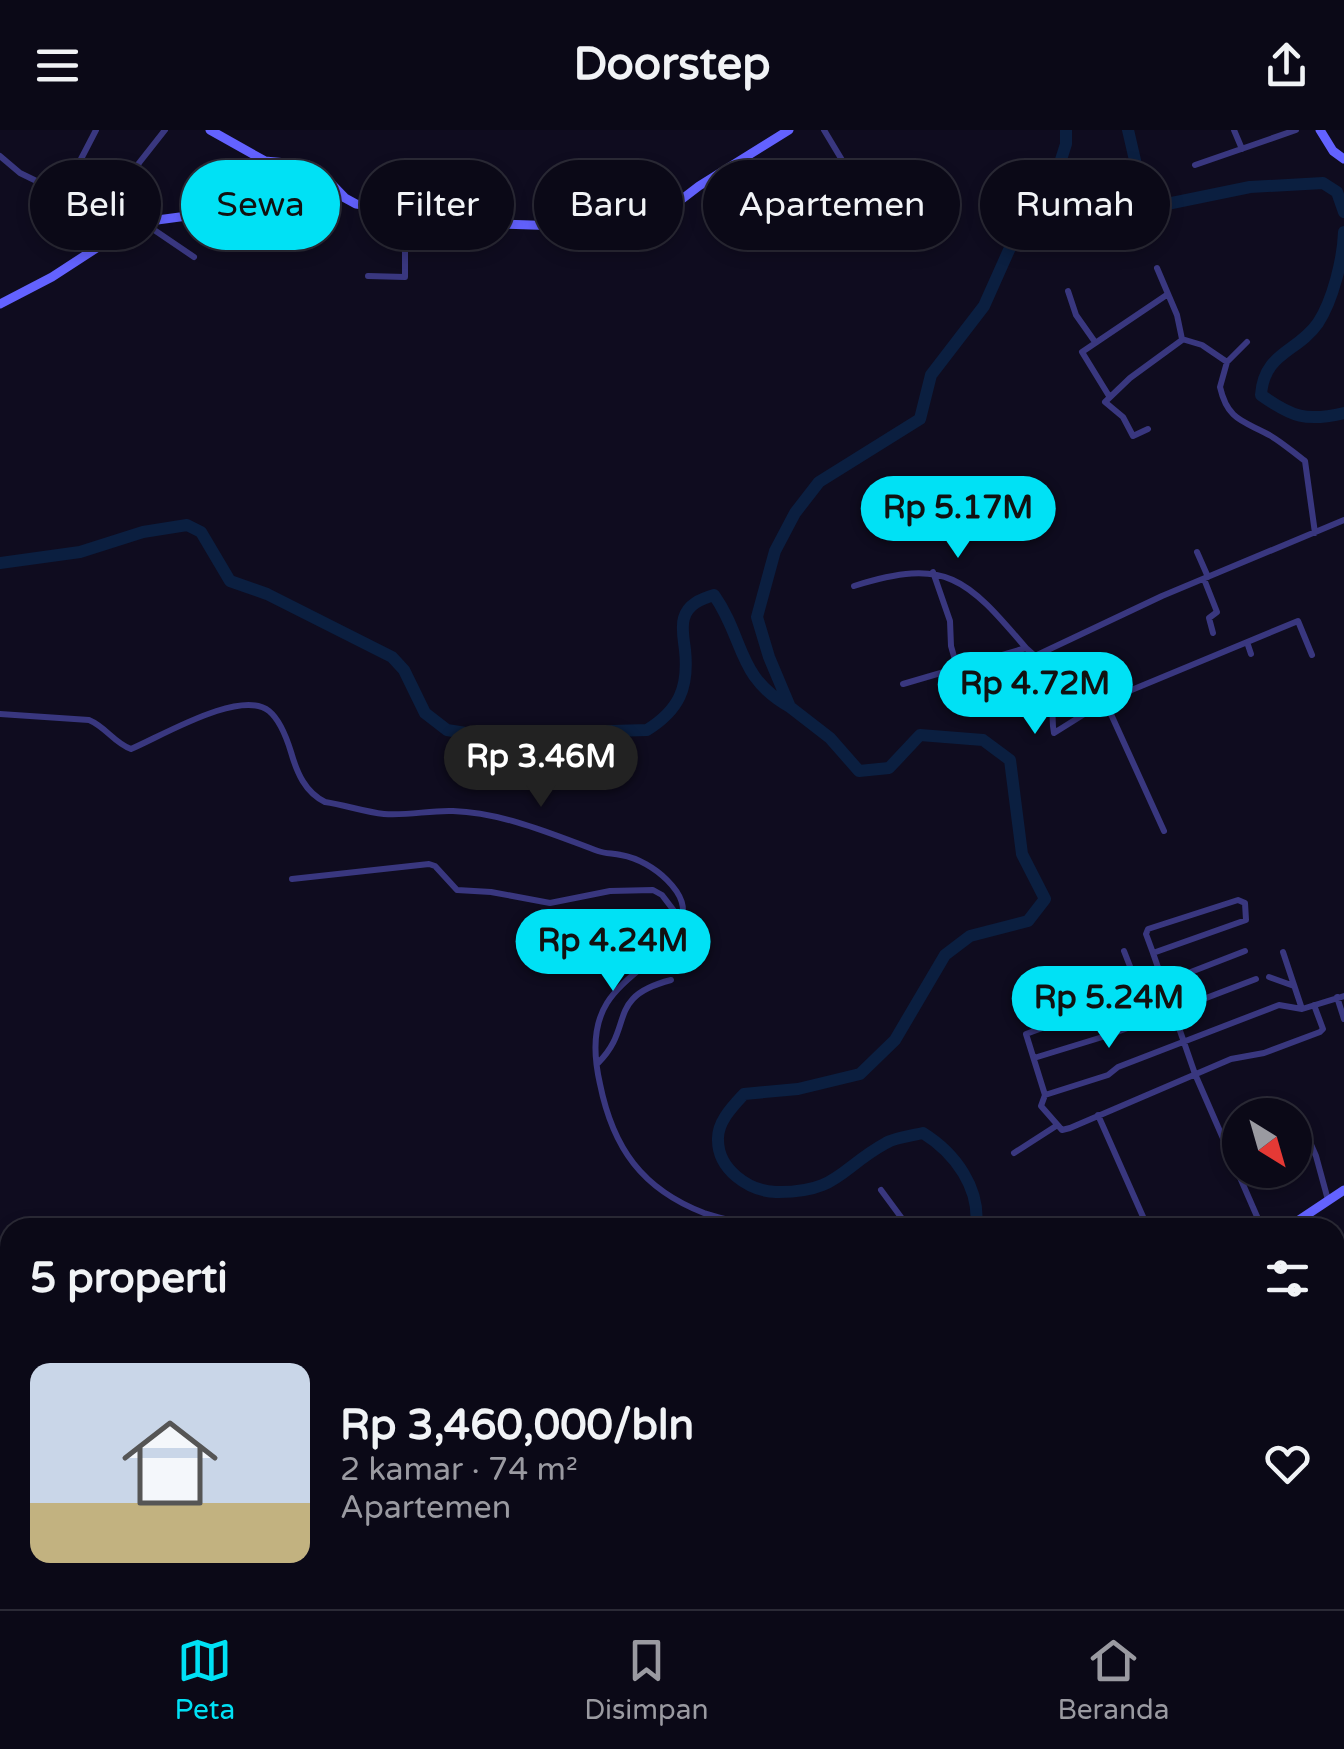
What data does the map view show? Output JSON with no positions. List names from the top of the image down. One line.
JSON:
{"north":"bottom right","page":{"header":"Doorstep","chip":["Beli","Sewa","Filter","Baru","Apartemen","Rumah"],"price":["Rp 5.17M","Rp 4.72M","Rp 3.46M","Rp 4.24M","Rp 5.24M"],"heading":"5 properti","list":[{"name":"Rp 3,460,000/bln","note":"2 kamar · 74 m² · Apartemen"}],"tabs":["Peta","Disimpan","Beranda"]}}
